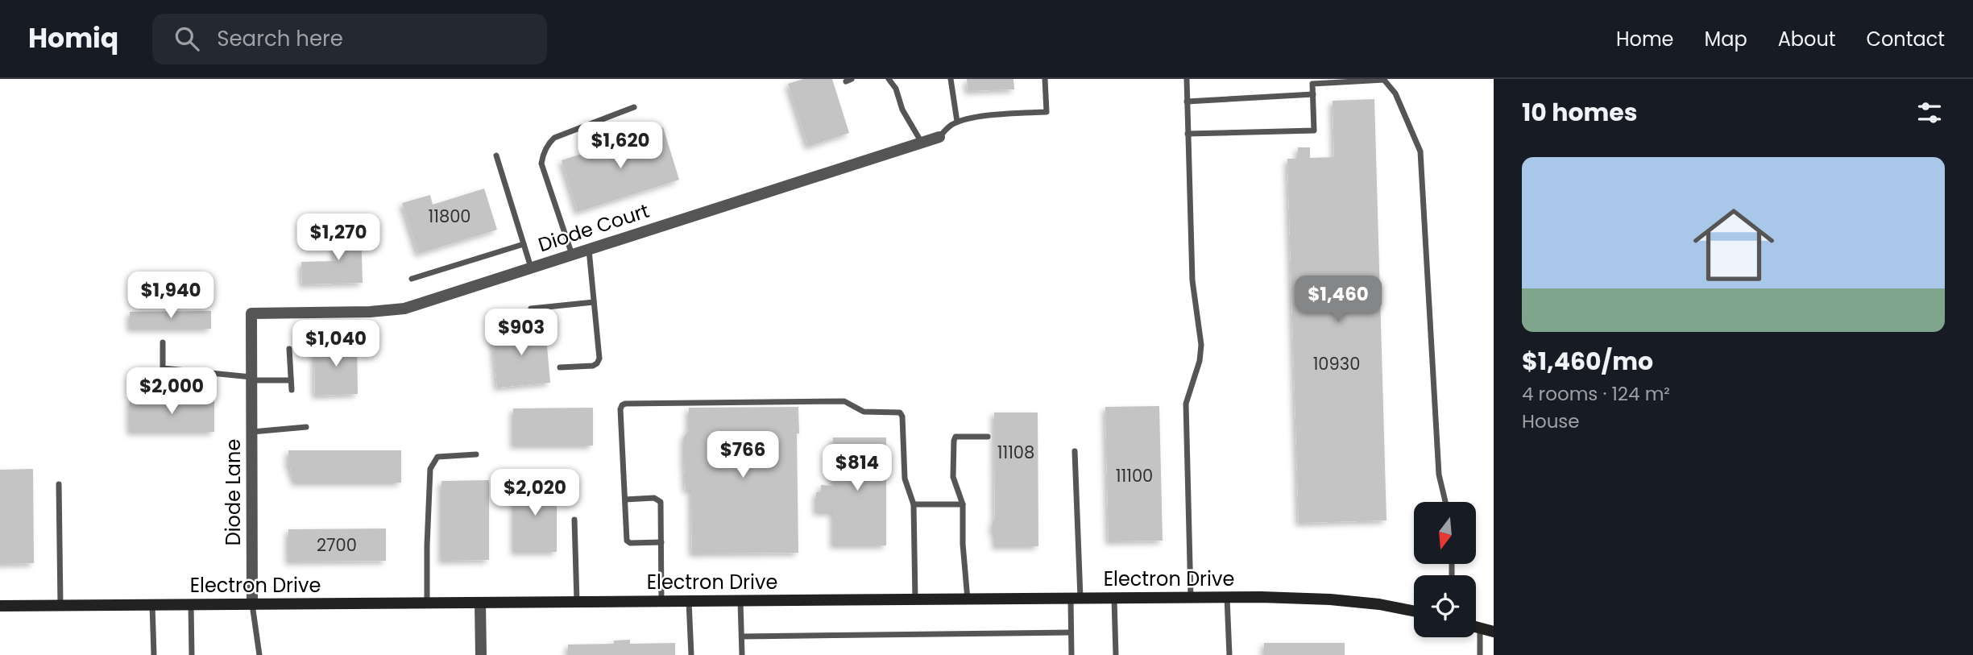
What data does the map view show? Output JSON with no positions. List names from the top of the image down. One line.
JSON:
{"streets":{"street":["Diode Court","Diode Lane","Electron Drive"]},"crossings":[["Diode Court","Diode Lane"],["Diode Lane","Electron Drive"]],"house_numbers":["11800","10930","11108","11100","2700"],"north":"bottom","page":{"header":"Homiq","search":"Search here","nav":["Home","Map","About","Contact"],"heading":"10 homes","price":["$1,620","$1,270","$1,940","$1,460","$903","$1,040","$2,000","$766","$814","$2,020"],"list":[{"name":"$1,460/mo","note":"4 rooms · 124 m² · House"}]}}
